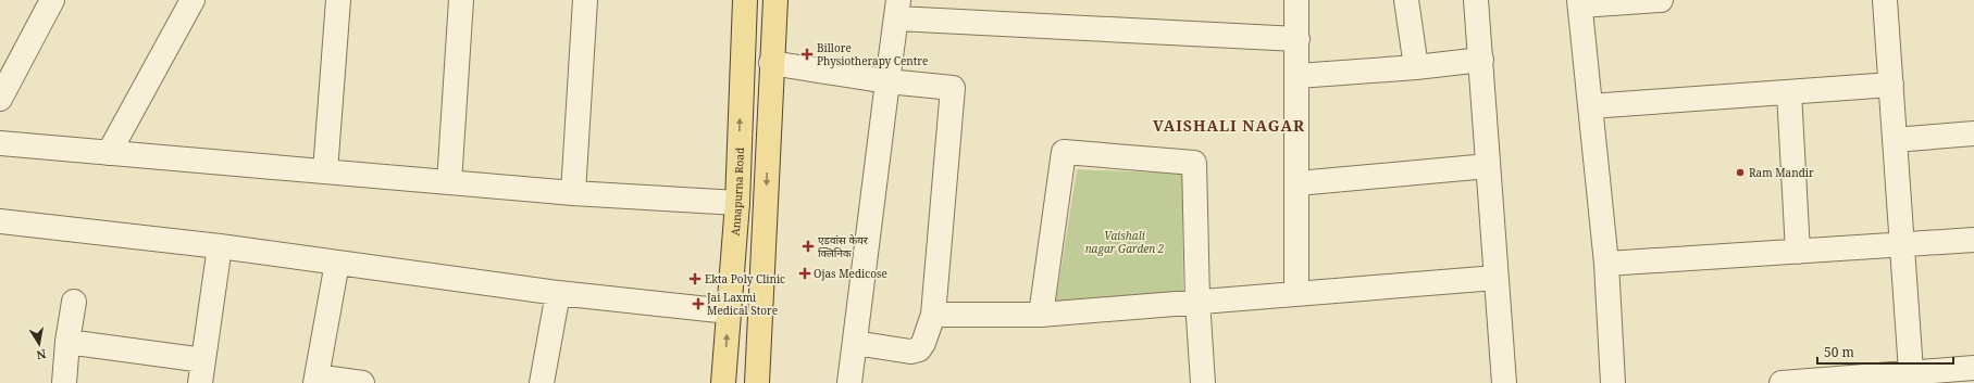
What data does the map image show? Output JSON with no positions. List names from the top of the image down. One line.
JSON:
{"streets":{"main road":["Annapurna Road"]},"districts":["VAISHALI NAGAR"],"parks":["Vaishali nagar Garden 2"],"places":{"health":["Billore Physiotherapy Centre","एडवांस केयर क्लिनिक","Ojas Medicose","Ekta Poly Clinic","Jai Laxmi Medical Store"],"other":["Ram Mandir"]},"scale_bar":"50 m","north":"bottom"}
